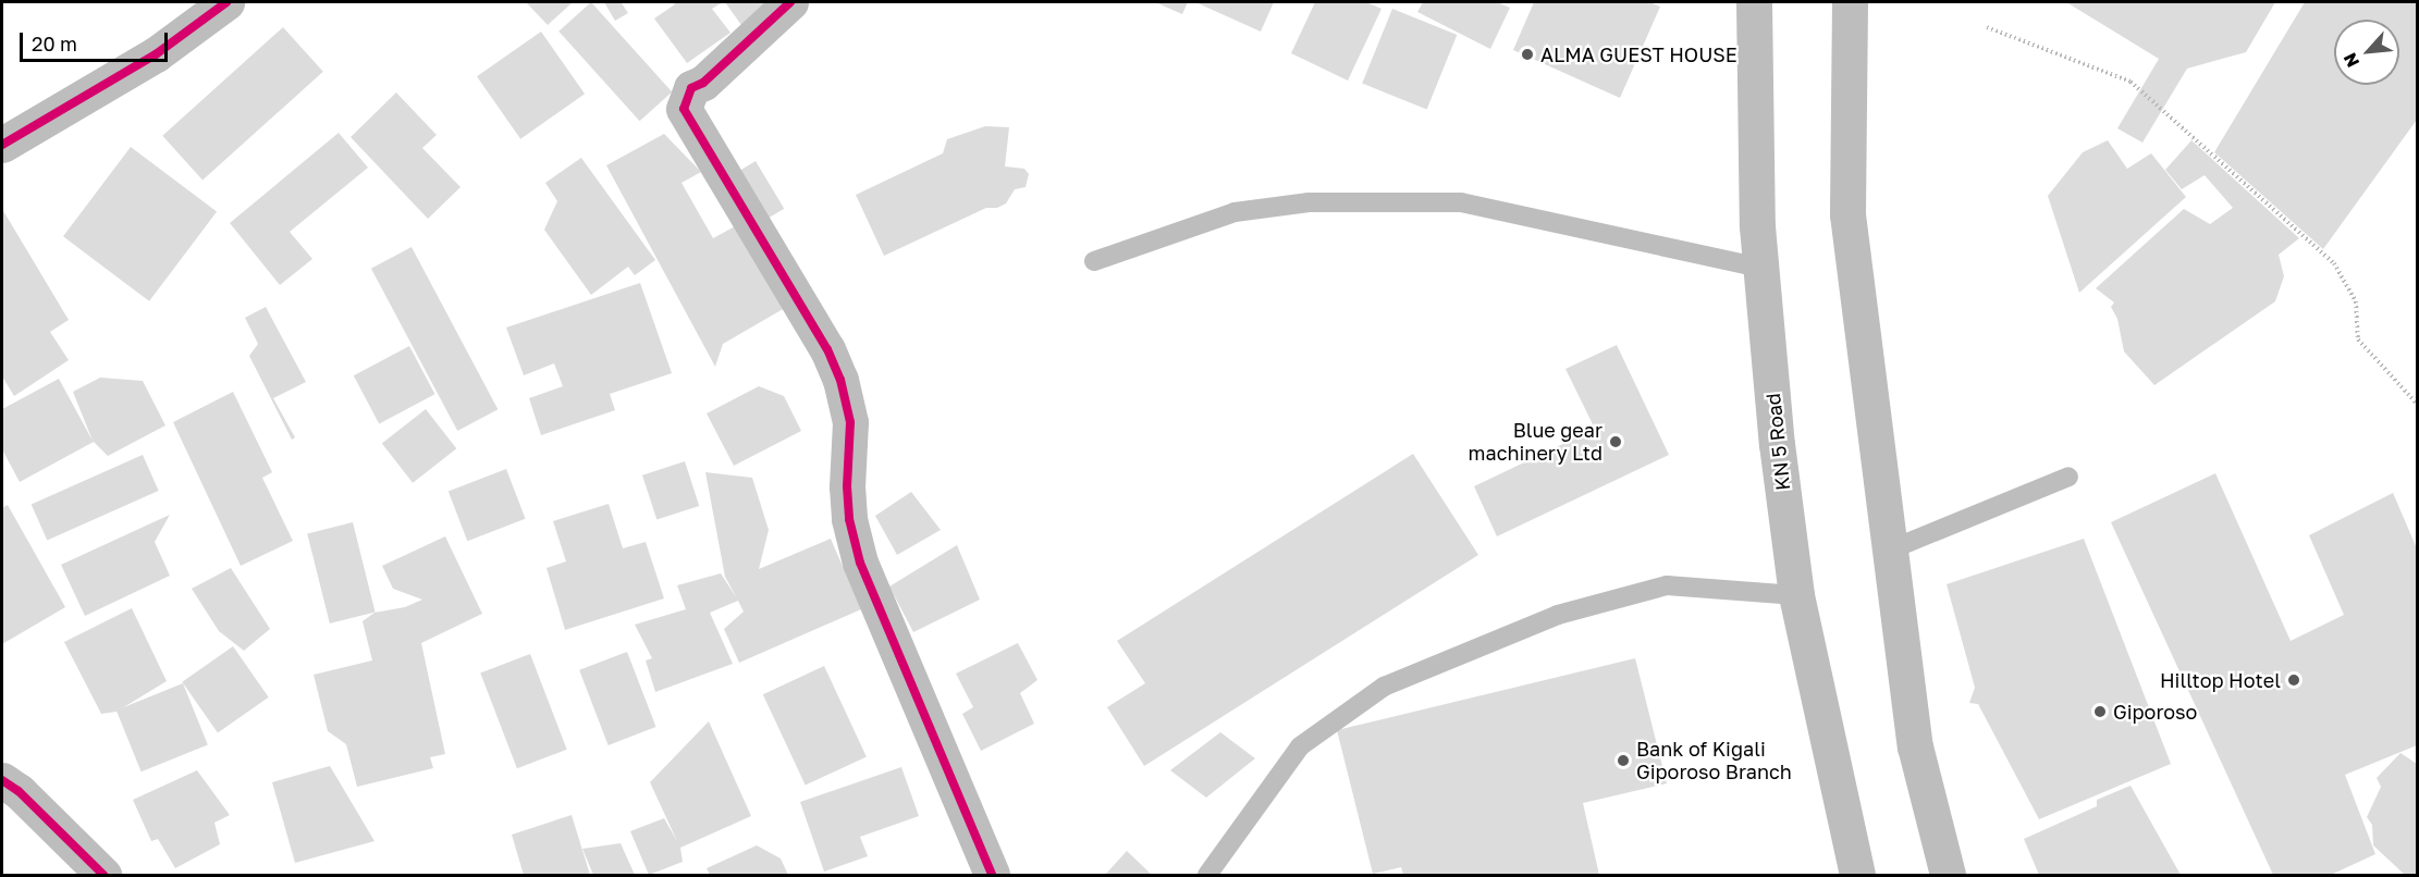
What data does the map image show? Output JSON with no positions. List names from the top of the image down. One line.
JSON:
{"streets":{"main road":["KN 5 Road"]},"places":["ALMA GUEST HOUSE","Blue gear machinery Ltd","Hilltop Hotel","Giporoso","Bank of Kigali Giporoso Branch"],"scale_bar":"20 m","north":"bottom left"}
